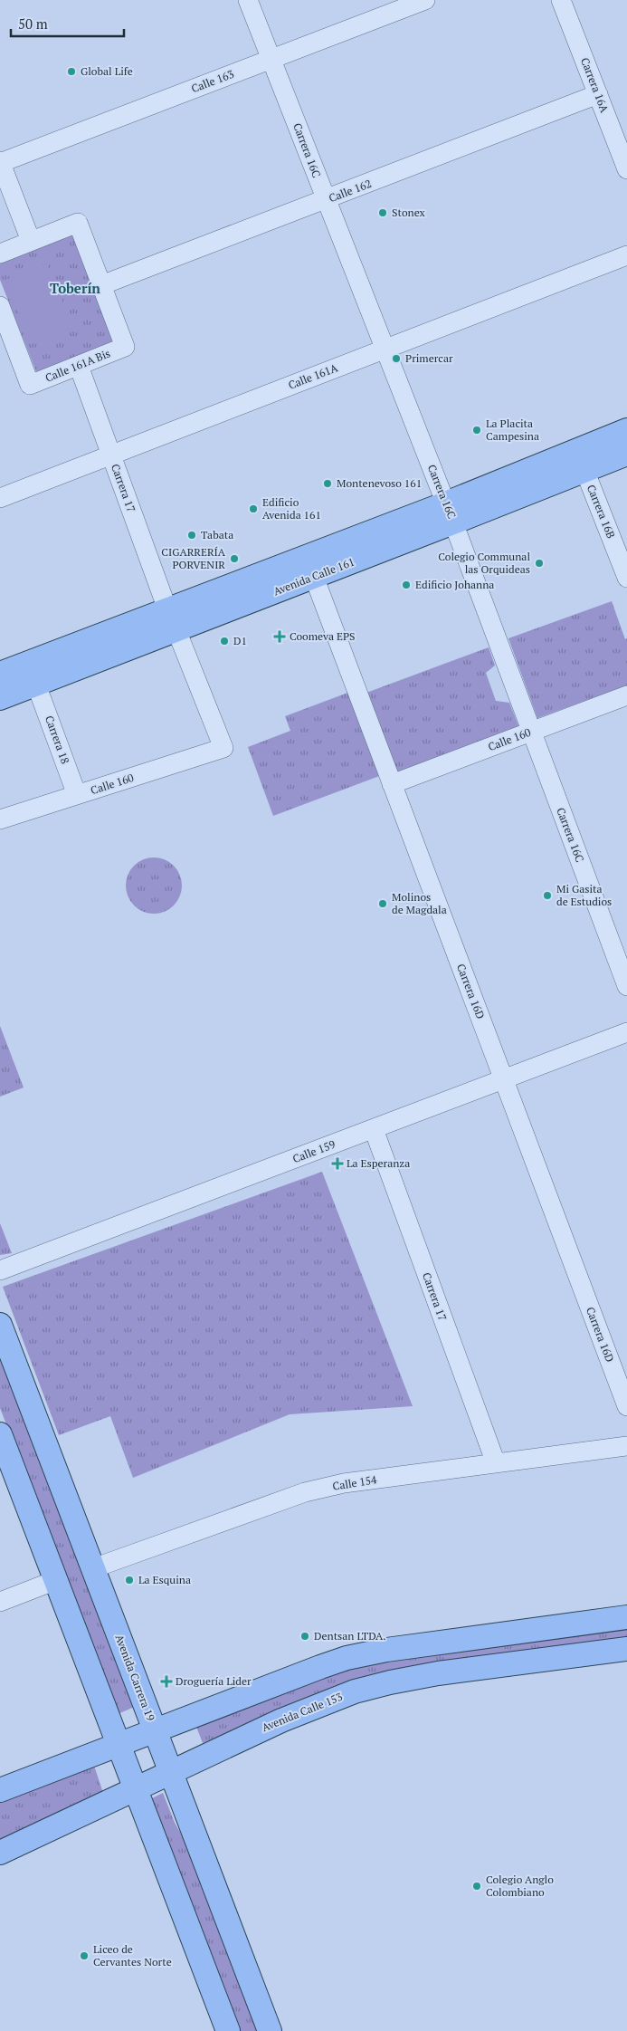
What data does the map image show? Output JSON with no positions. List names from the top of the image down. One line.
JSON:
{"streets":{"main road":["Avenida Calle 161","Avenida Carrera 19","Avenida Calle 153"],"street":["Calle 163","Carrera 16A","Carrera 16C","Calle 162","Calle 161A Bis","Calle 161A","Carrera 17","Carrera 16B","Carrera 18","Calle 160","Carrera 16D","Calle 159","Calle 154"]},"crossings":[["Calle 163","Carrera 16C"],["Carrera 16A","Calle 162"],["Carrera 16C","Calle 162"],["Carrera 16C","Calle 161A"],["Carrera 16C","Avenida Calle 161"],["Carrera 16C","Calle 160"],["Calle 162","Calle 161A Bis"],["Calle 161A Bis","Carrera 17"],["Calle 161A","Carrera 17"],["Carrera 17","Avenida Calle 161"],["Carrera 17","Calle 160"],["Carrera 17","Calle 159"],["Carrera 17","Calle 154"],["Carrera 16B","Avenida Calle 161"],["Avenida Calle 161","Carrera 18"],["Avenida Calle 161","Carrera 16D"],["Carrera 18","Calle 160"],["Calle 160","Carrera 16D"],["Carrera 16D","Calle 159"],["Calle 154","Avenida Carrera 19"],["Avenida Carrera 19","Avenida Calle 153"]],"districts":["Toberín"],"places":{"other":["Global Life","Stonex","Primercar","La Placita Campesina","Montenevoso 161","Edificio Avenida 161","Tabata","CIGARRERÍA PORVENIR","Colegio Communal las Orquideas","Edificio Johanna","D1","Mi Gasita de Estudios","Molinos de Magdala","La Esquina","Dentsan LTDA.","Colegio Anglo Colombiano","Liceo de Cervantes Norte"],"health":["Coomeva EPS","La Esperanza","Droguería Lider"]},"scale_bar":"50 m"}
